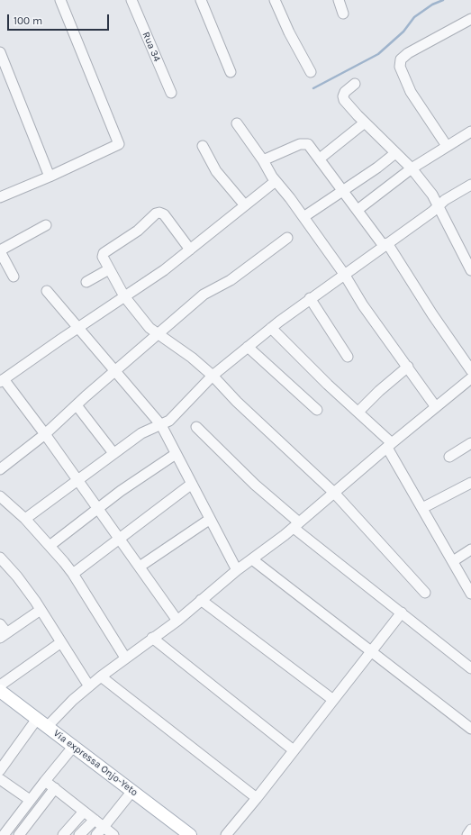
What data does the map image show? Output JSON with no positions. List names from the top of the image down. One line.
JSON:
{"streets":{"main road":["Via expressa Onjo-Yeto"],"street":["Rua 34"]},"scale_bar":"100 m"}
